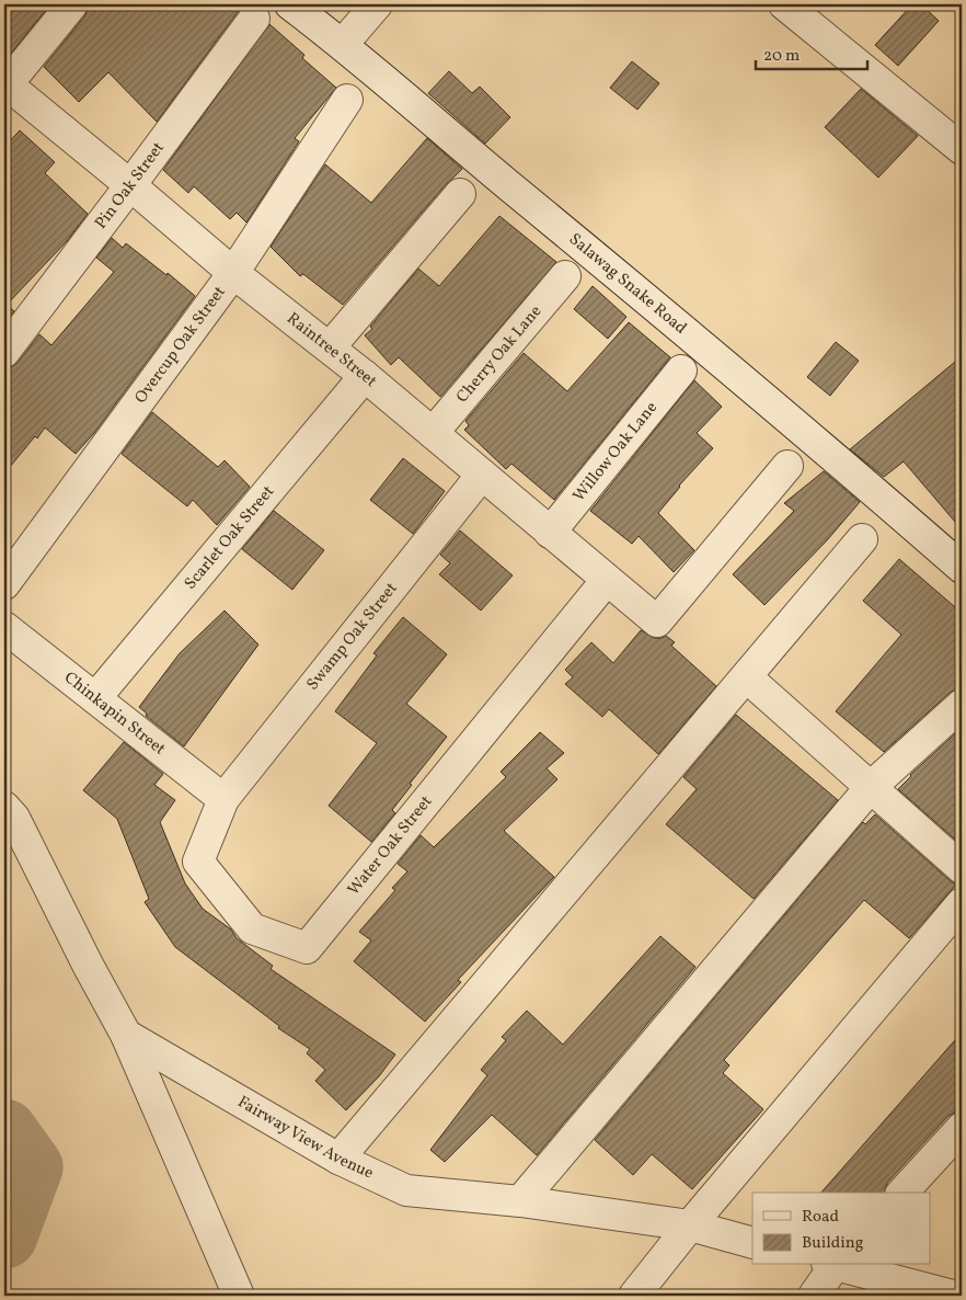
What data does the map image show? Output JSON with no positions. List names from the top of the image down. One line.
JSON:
{"streets":{"street":["Pin Oak Street","Salawag Snake Road","Overcup Oak Street","Raintree Street","Cherry Oak Lane","Willow Oak Lane","Scarlet Oak Street","Swamp Oak Street","Chinkapin Street","Water Oak Street","Fairway View Avenue"]},"crossings":[["Pin Oak Street","Raintree Street"],["Overcup Oak Street","Raintree Street"],["Raintree Street","Cherry Oak Lane"],["Raintree Street","Willow Oak Lane"],["Raintree Street","Scarlet Oak Street"],["Raintree Street","Swamp Oak Street"],["Raintree Street","Water Oak Street"],["Scarlet Oak Street","Chinkapin Street"],["Swamp Oak Street","Chinkapin Street"],["Swamp Oak Street","Water Oak Street"],["Chinkapin Street","Water Oak Street"]],"legend":["Road","Building"],"scale_bar":"20 m"}
